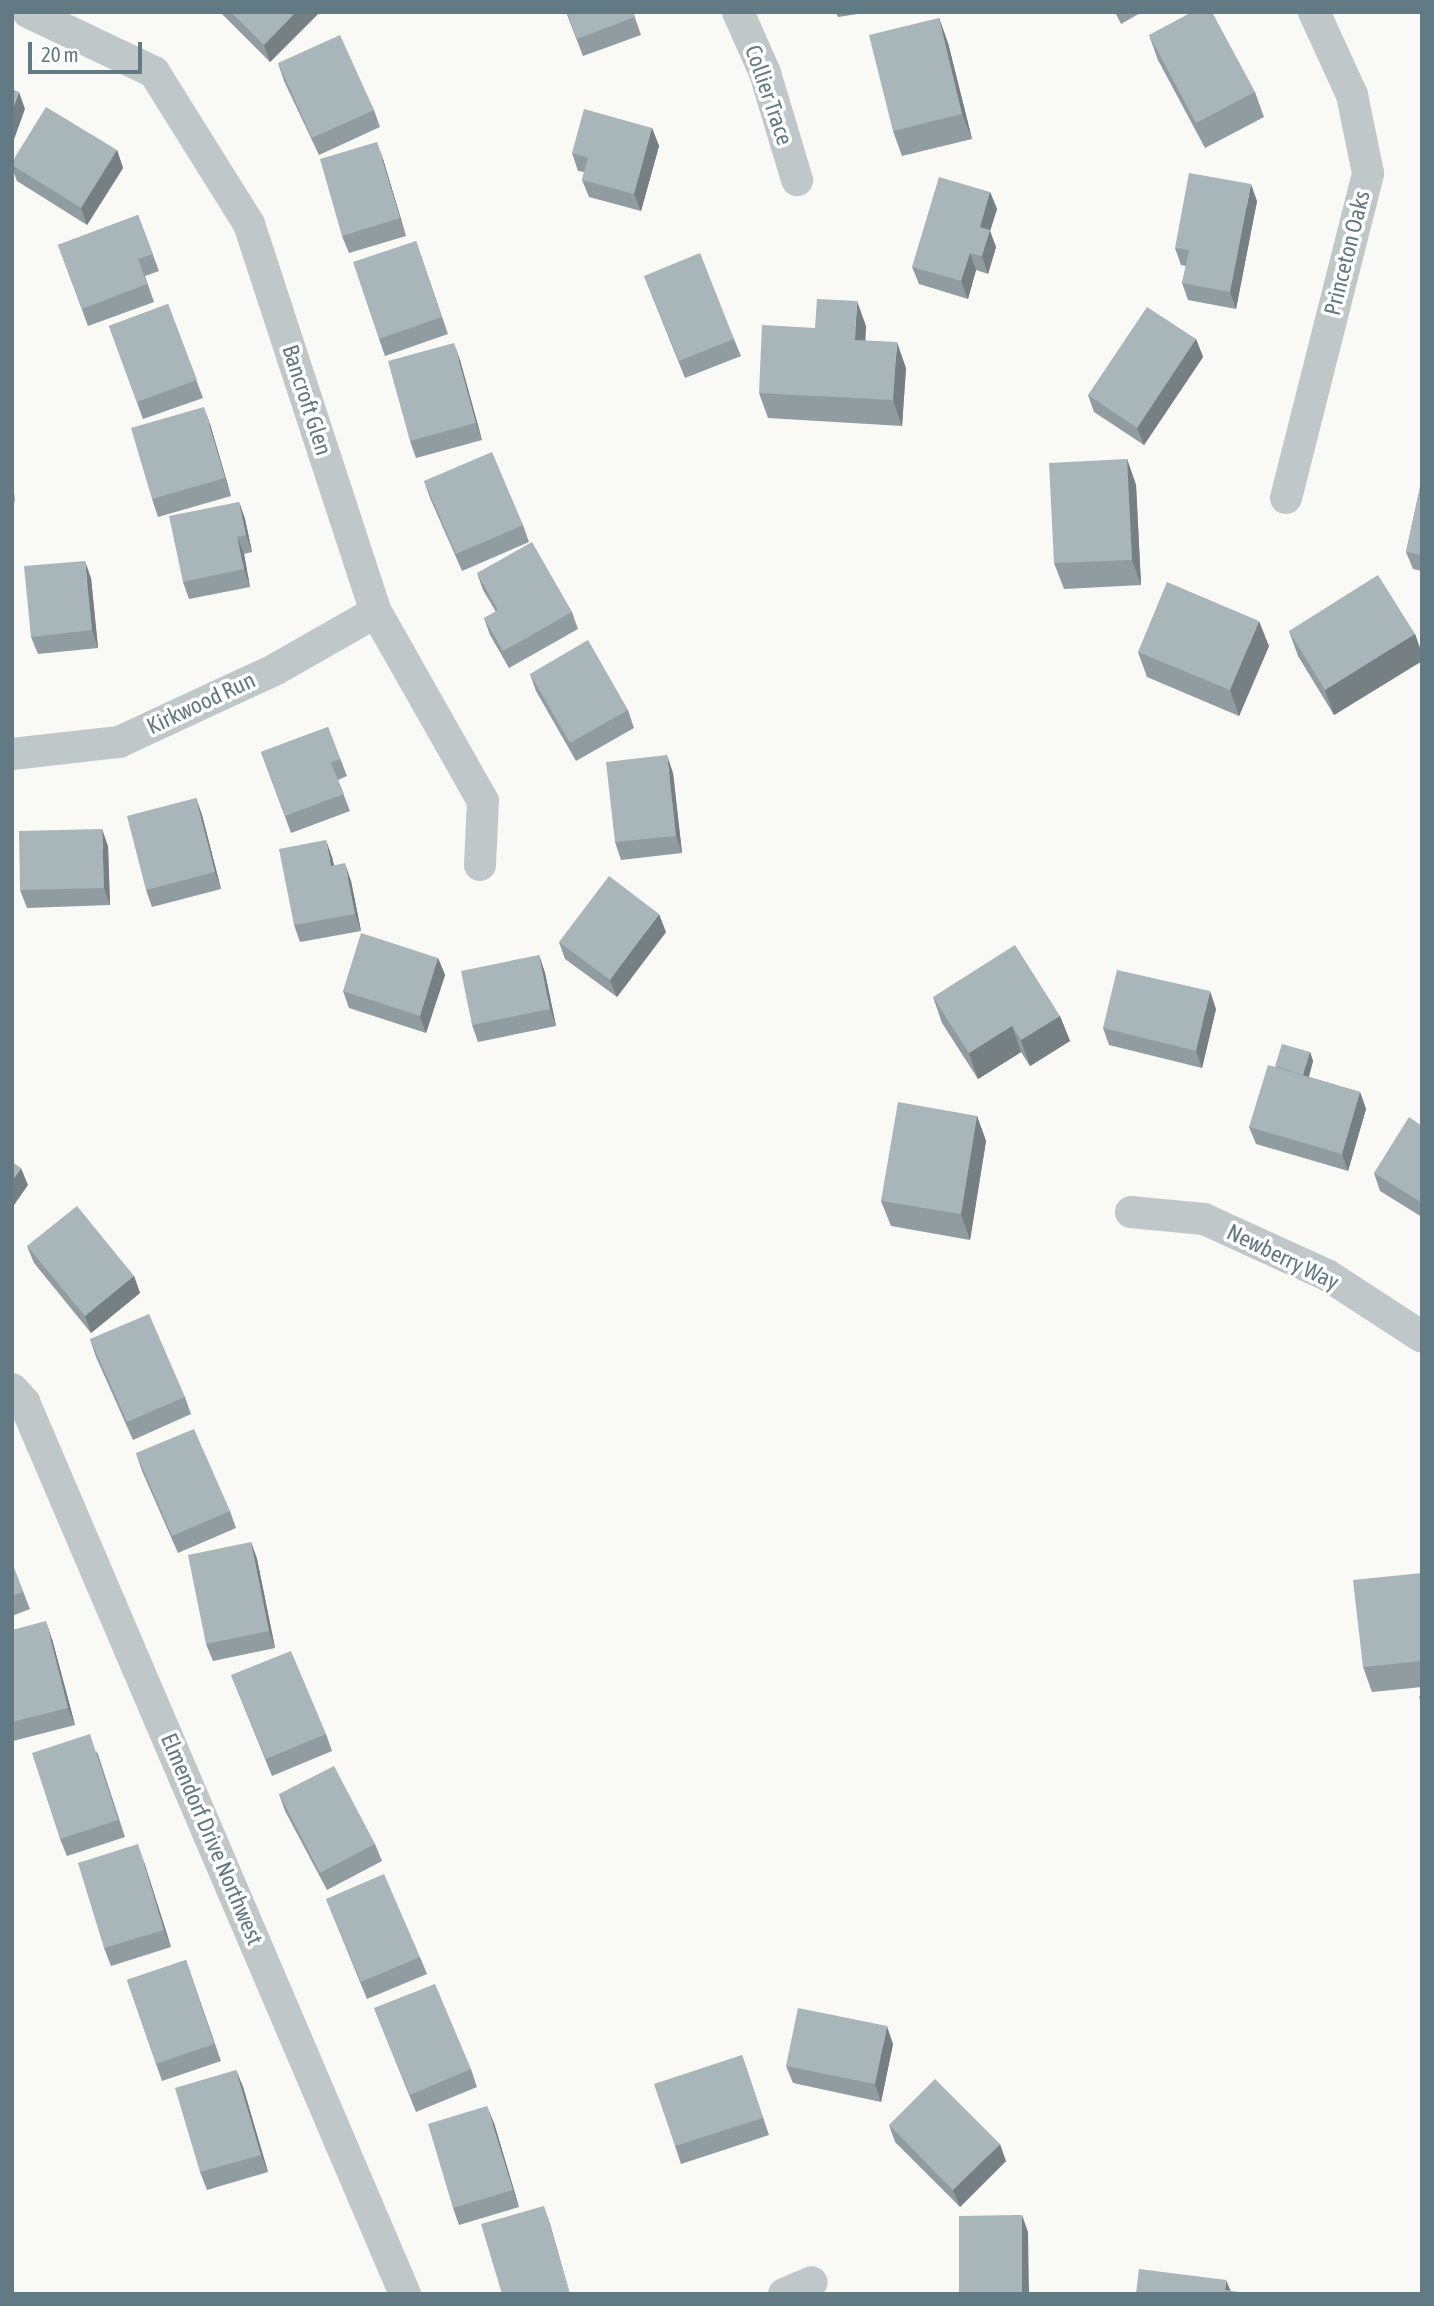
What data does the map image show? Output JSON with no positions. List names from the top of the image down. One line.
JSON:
{"streets":{"street":["Collier Trace","Princeton Oaks","Bancroft Glen","Kirkwood Run","Newberry Way","Elmendorf Drive Northwest"]},"crossings":[["Bancroft Glen","Kirkwood Run"]],"scale_bar":"20 m"}
